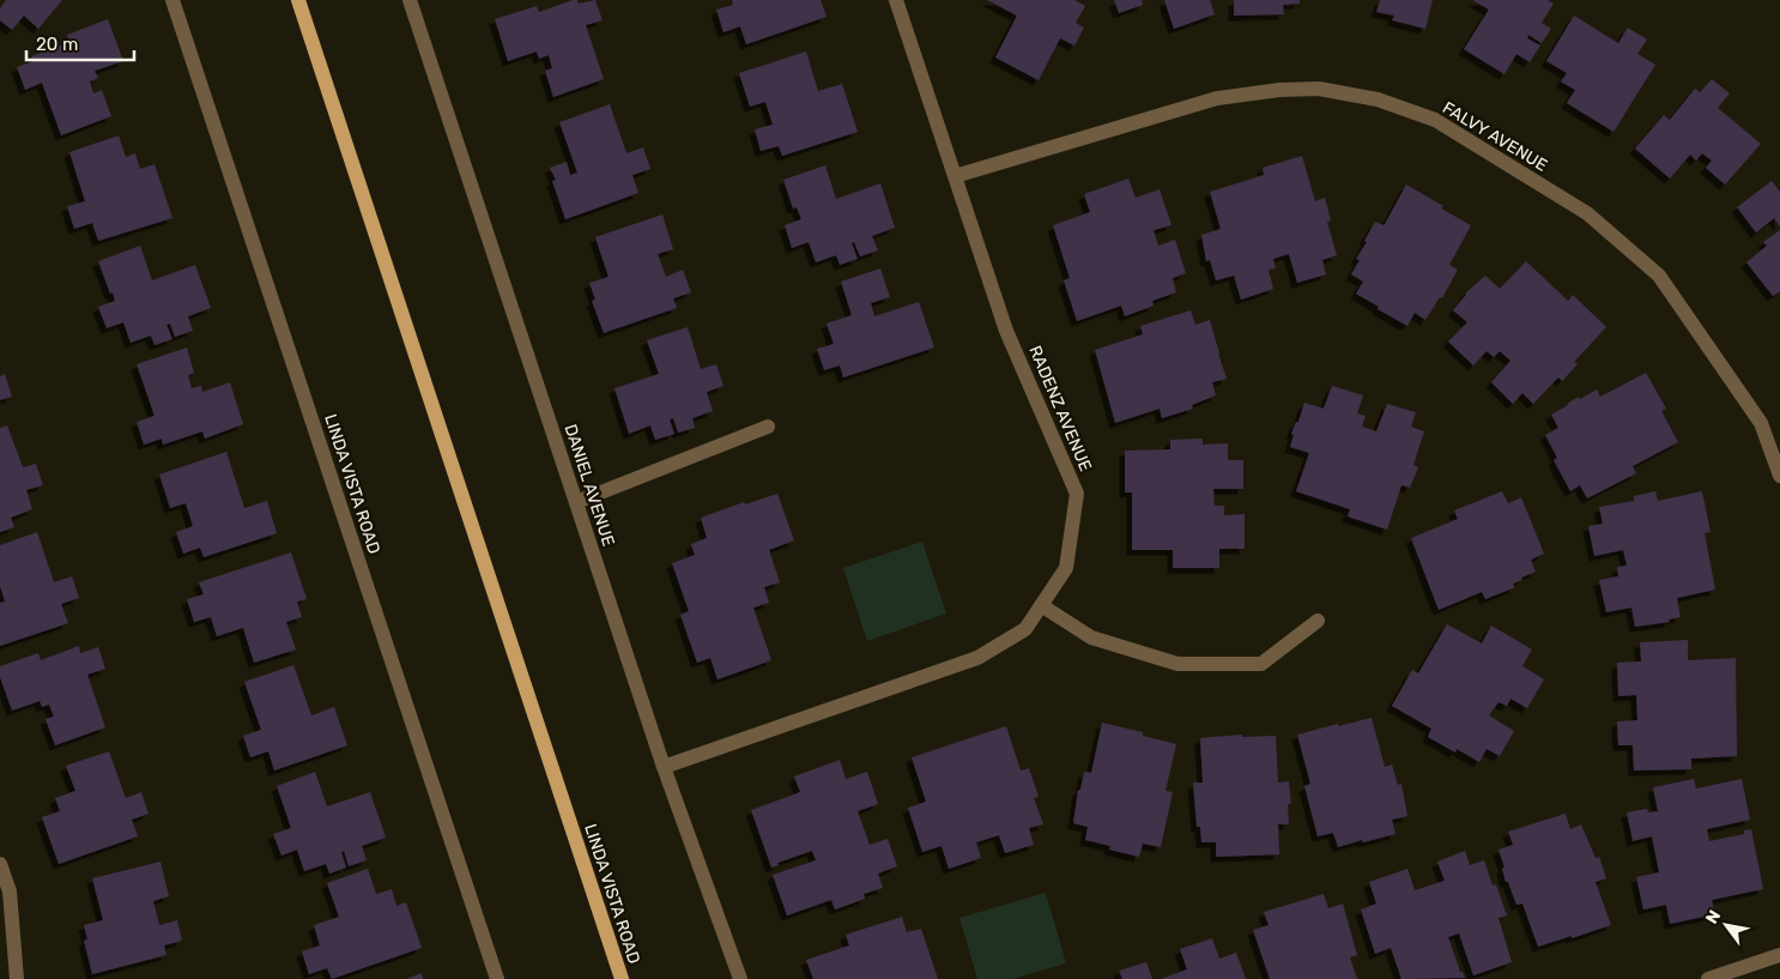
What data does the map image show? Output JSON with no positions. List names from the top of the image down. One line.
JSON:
{"streets":{"main road":["LINDA VISTA ROAD"],"street":["FALVY AVENUE","RADENZ AVENUE","DANIEL AVENUE"]},"crossings":[["FALVY AVENUE","RADENZ AVENUE"],["RADENZ AVENUE","DANIEL AVENUE"]],"scale_bar":"20 m","north":"top left"}
